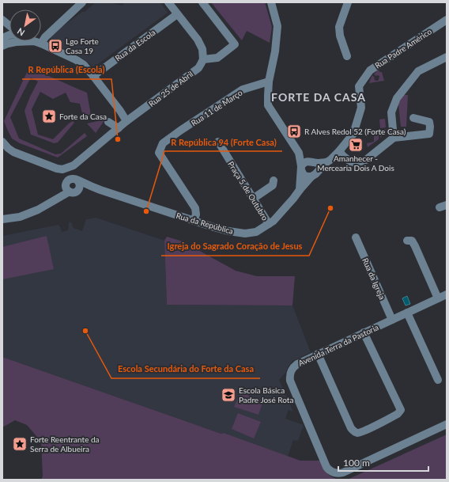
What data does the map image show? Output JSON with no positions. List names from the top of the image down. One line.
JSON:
{"streets":{"street":["Rua da Escola","Rua Padre Américo","Rua 25 de Abril","Rua 11 de Março","Praça 5 de Outubro","Rua da República","Rua da Igreja","Avenida Terra da Pastoria"]},"crossings":[["Rua Padre Américo","Rua da República"],["Rua 11 de Março","Rua da República"],["Praça 5 de Outubro","Rua da República"],["Rua da Igreja","Avenida Terra da Pastoria"]],"districts":["FORTE DA CASA"],"places":{"bus stop":["Lgo Forte Casa 19","R Alves Redol 52 (Forte Casa)"],"place":["Forte da Casa","Forte Reentrante da Serra de Albueira"],"other":["R República (Escola)","Igreja do Sagrado Coração de Jesus","R República 94 (Forte Casa)","Escola Secundária do Forte da Casa"],"supermarket":["Amanhecer - Mercearia Dois A Dois"],"school or university":["Escola Básica Padre José Rota"]},"scale_bar":"100 m","north":"bottom left"}
